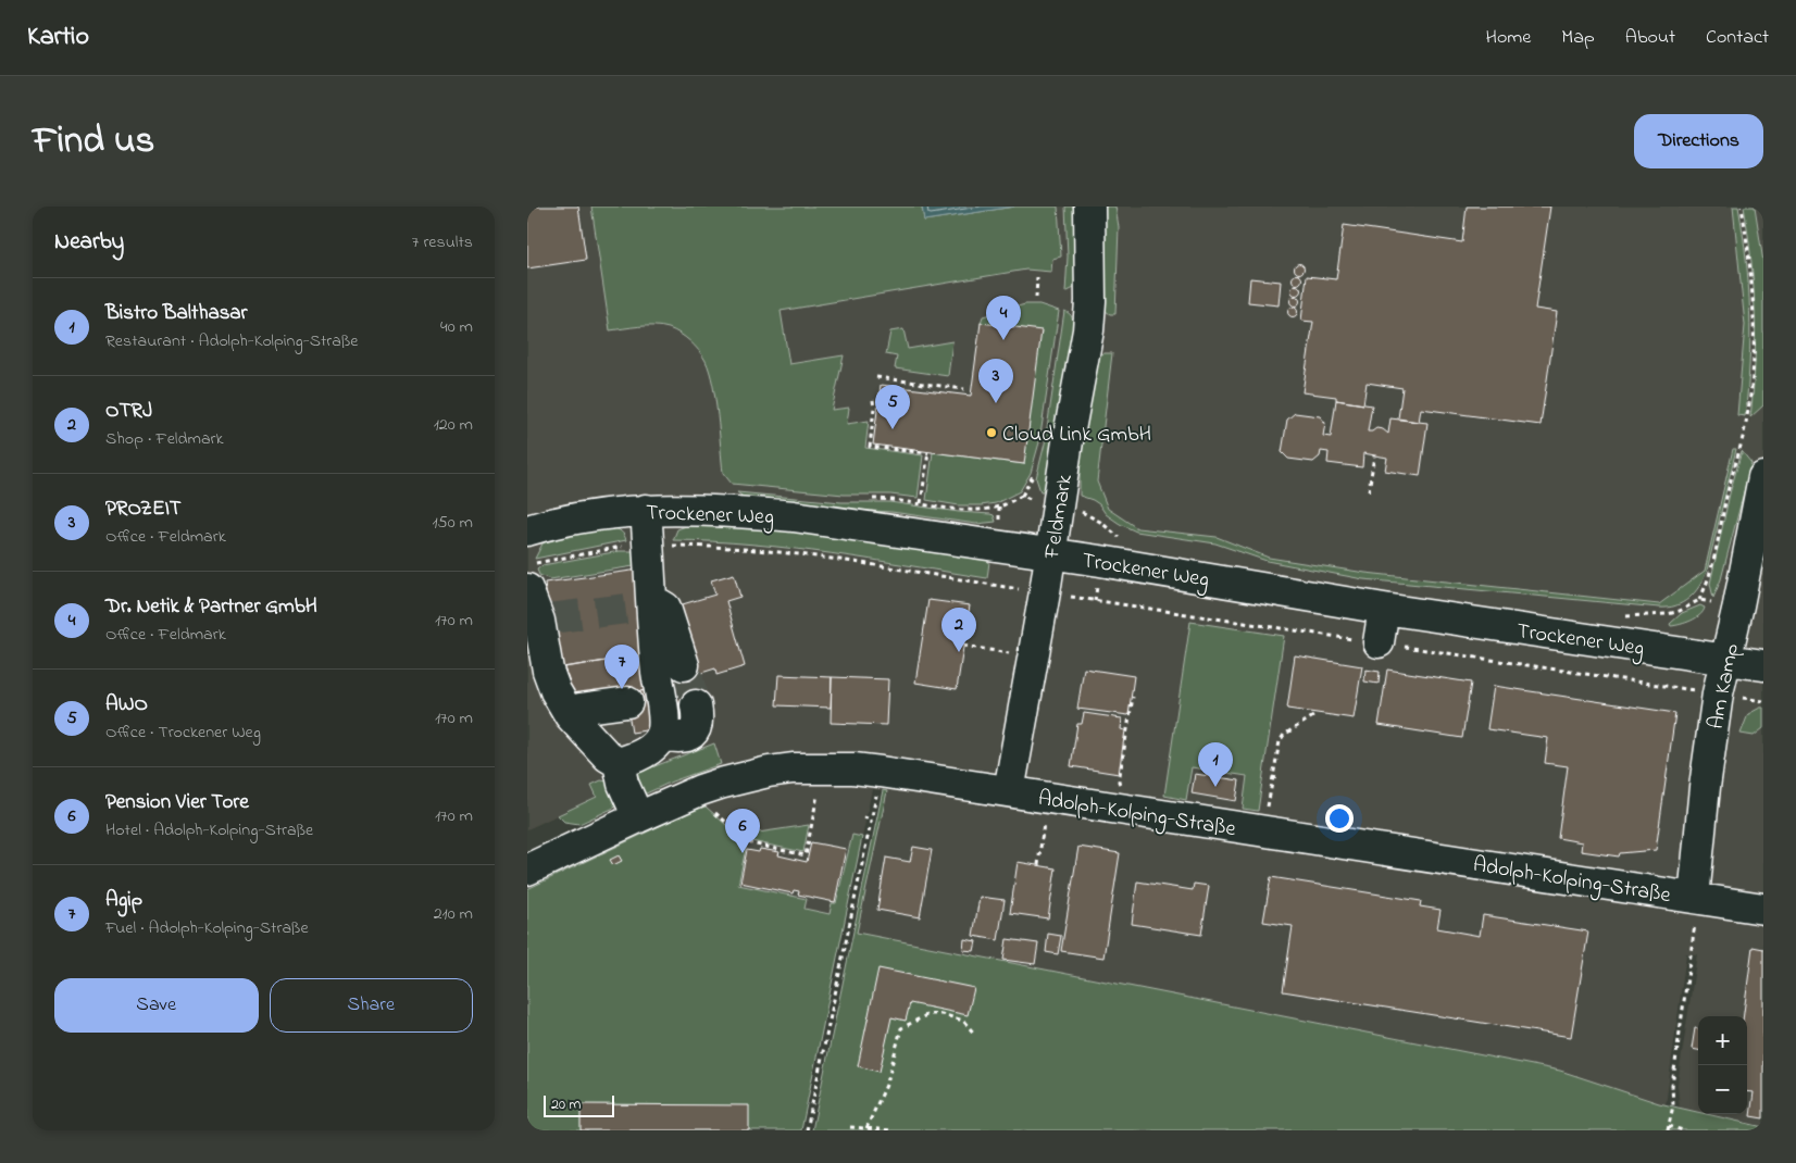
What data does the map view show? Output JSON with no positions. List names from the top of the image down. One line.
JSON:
{"streets":{"street":["Trockener Weg","Feldmark","Am Kamp","Adolph-Kolping-Straße"]},"crossings":[["Trockener Weg","Feldmark"],["Trockener Weg","Am Kamp"],["Feldmark","Adolph-Kolping-Straße"],["Am Kamp","Adolph-Kolping-Straße"]],"places":["Cloud Link GmbH"],"scale_bar":"20 m","page":{"header":"Kartio","nav":["Home","Map","About","Contact"],"title":"Find us","buttons":["Directions",["Save","Share"]],"heading":["Nearby","7 results"],"list":[{"mark":"1","name":"Bistro Balthasar","note":"Restaurant · Adolph-Kolping-Straße","value":"40 m"},{"mark":"2","name":"OTRJ","note":"Shop · Feldmark","value":"120 m"},{"mark":"3","name":"PROZEIT","note":"Office · Feldmark","value":"150 m"},{"mark":"4","name":"Dr. Netik & Partner GmbH","note":"Office · Feldmark","value":"170 m"},{"mark":"5","name":"AWO","note":"Office · Trockener Weg","value":"170 m"},{"mark":"6","name":"Pension Vier Tore","note":"Hotel · Adolph-Kolping-Straße","value":"170 m"},{"mark":"7","name":"Agip","note":"Fuel · Adolph-Kolping-Straße","value":"210 m"}],"pins":["4","3","5","2","7","1","6"],"map_buttons":["+","−"],"scale":"20 m"}}
